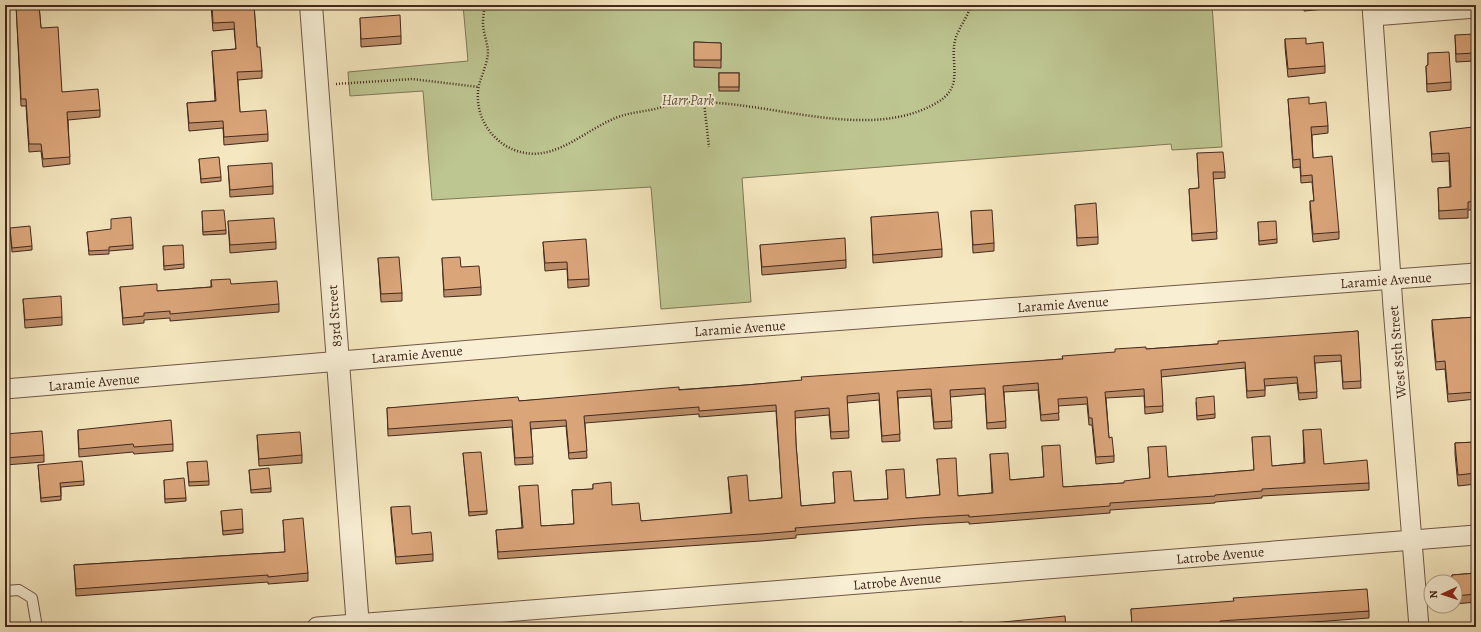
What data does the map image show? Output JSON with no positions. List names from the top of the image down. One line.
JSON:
{"streets":{"street":["Laramie Avenue","83rd Street","West 85th Street","Latrobe Avenue"]},"crossings":[["Laramie Avenue","83rd Street"],["Laramie Avenue","West 85th Street"],["83rd Street","Latrobe Avenue"],["West 85th Street","Latrobe Avenue"]],"parks":["Harr Park"],"north":"left"}
